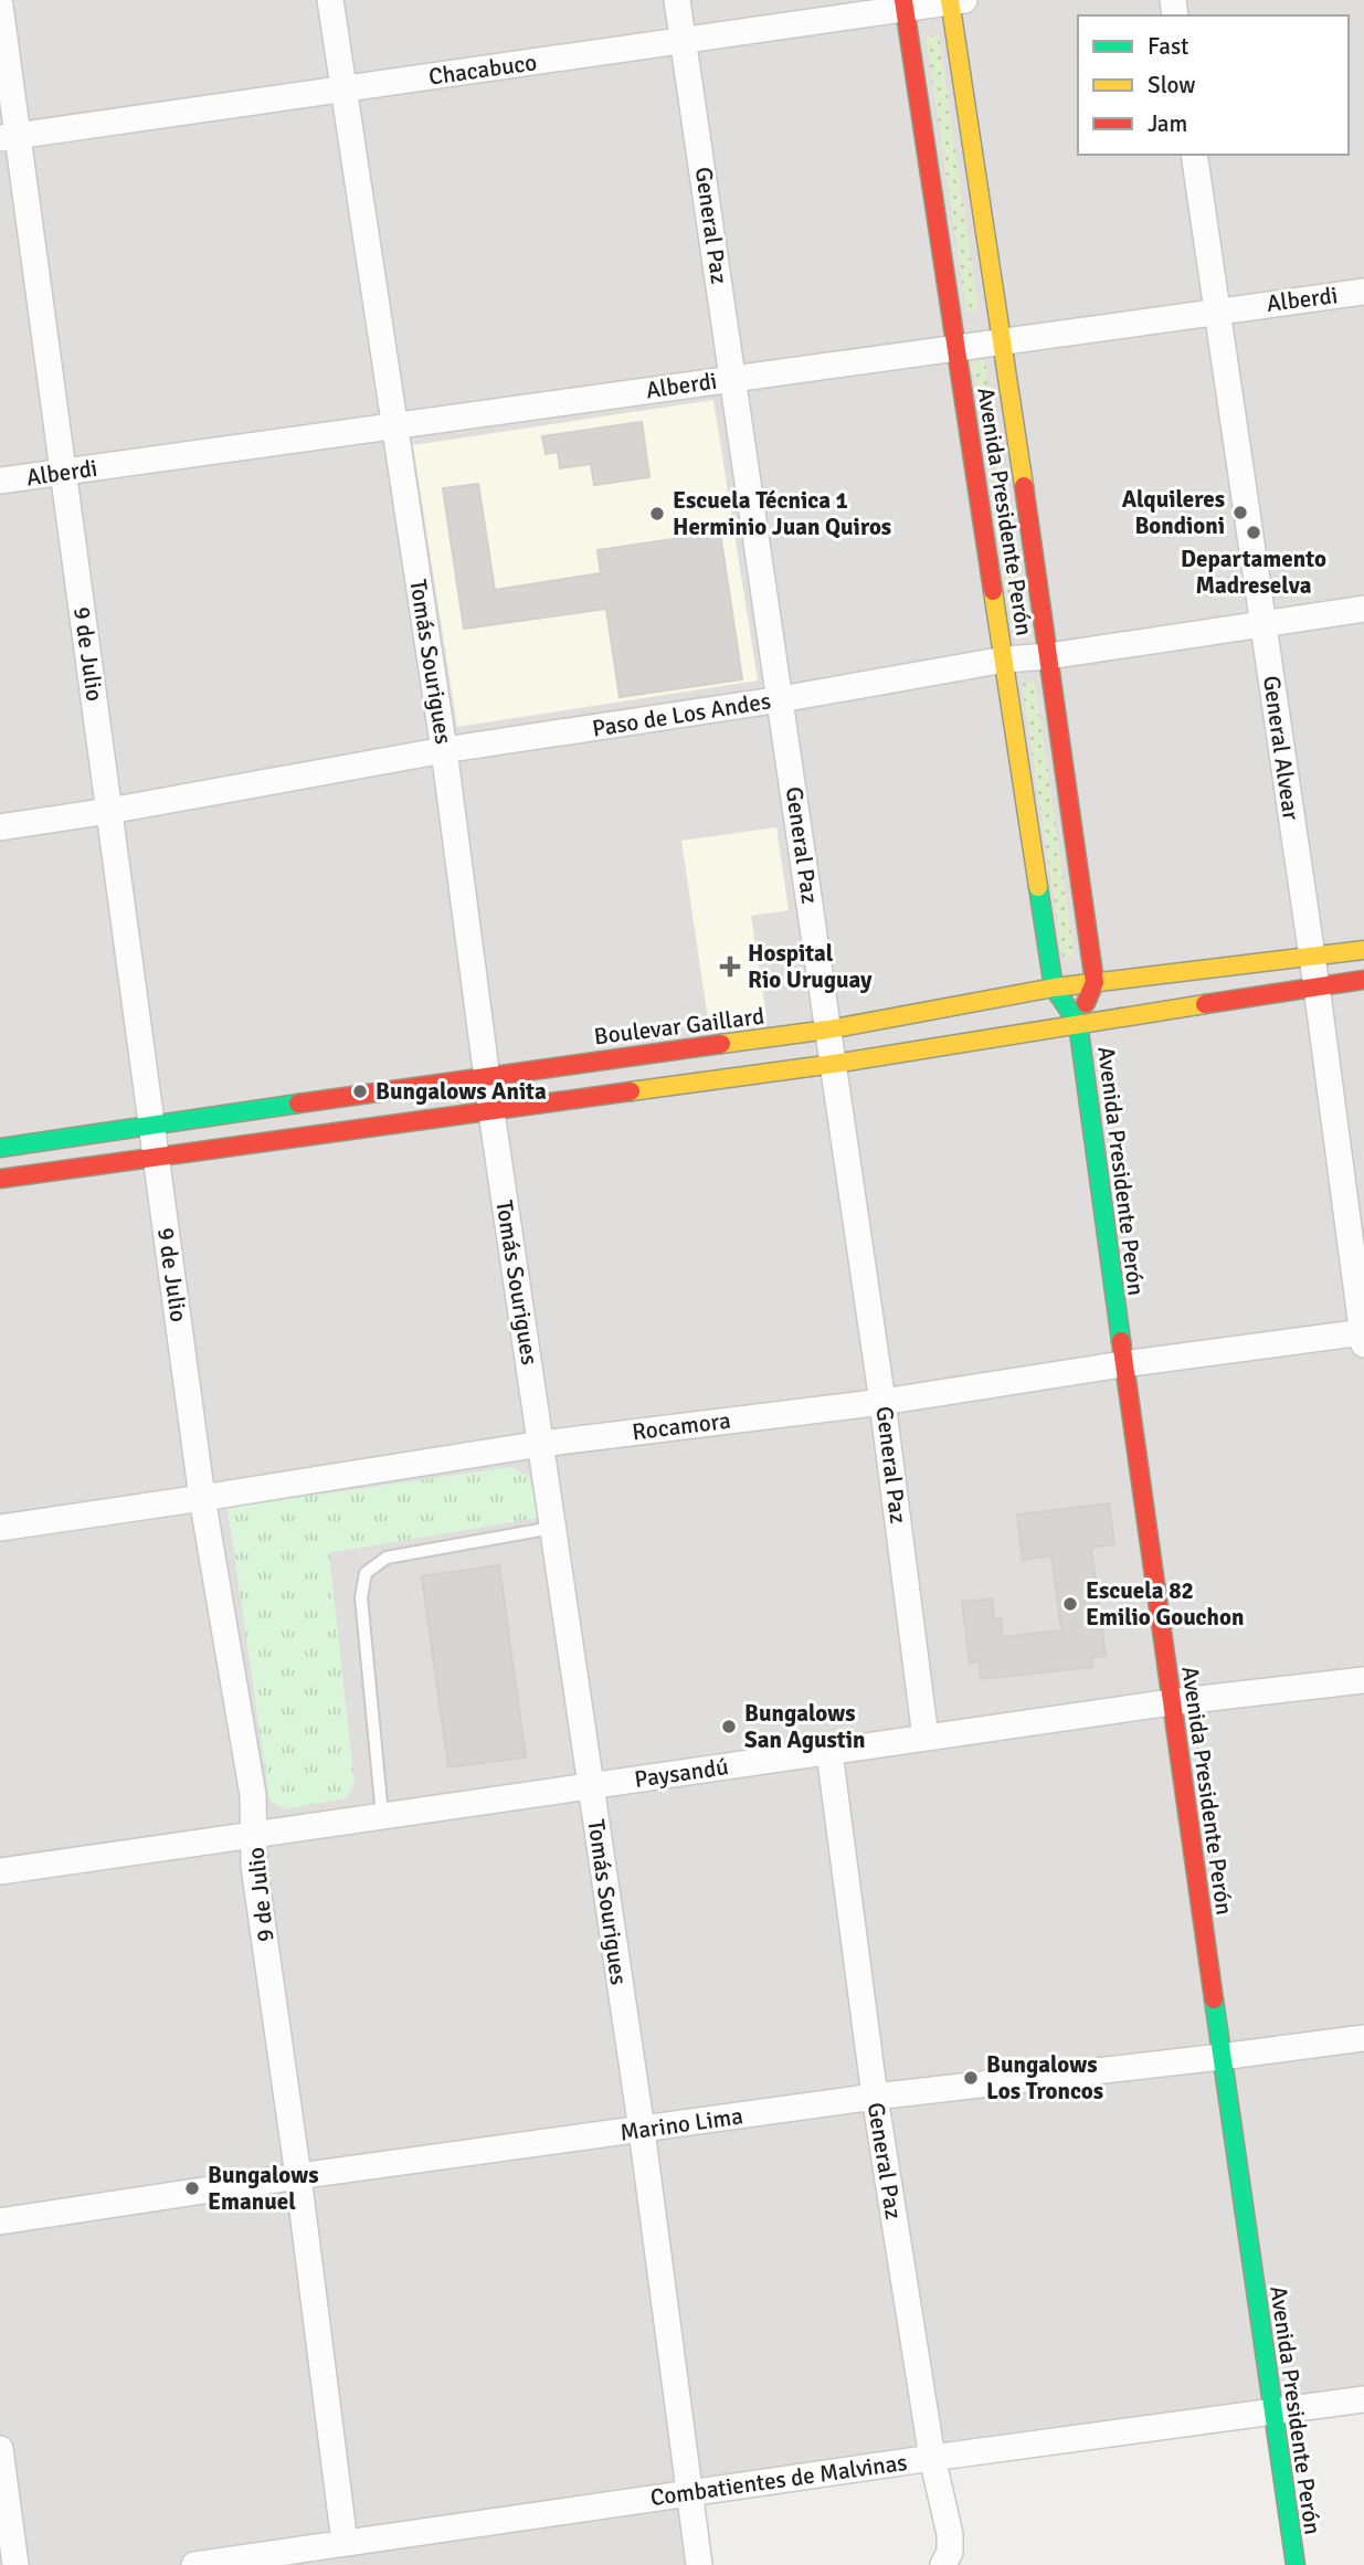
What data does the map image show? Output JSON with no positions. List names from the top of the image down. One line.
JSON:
{"streets":{"main road":["Avenida Presidente Perón","Boulevar Gaillard"],"street":["Chacabuco","General Paz","Alberdi","9 de Julio","Tomás Sourigues","Paso de Los Andes","General Alvear","Rocamora","Paysandú","Marino Lima","Combatientes de Malvinas"]},"crossings":[["Chacabuco","General Paz"],["Chacabuco","Avenida Presidente Perón"],["Chacabuco","9 de Julio"],["Chacabuco","Tomás Sourigues"],["General Paz","Alberdi"],["General Paz","Paso de Los Andes"],["General Paz","Boulevar Gaillard"],["General Paz","Rocamora"],["General Paz","Paysandú"],["General Paz","Marino Lima"],["General Paz","Combatientes de Malvinas"],["Alberdi","Avenida Presidente Perón"],["Alberdi","9 de Julio"],["Alberdi","Tomás Sourigues"],["Alberdi","General Alvear"],["Avenida Presidente Perón","Paso de Los Andes"],["Avenida Presidente Perón","Boulevar Gaillard"],["Avenida Presidente Perón","Rocamora"],["Avenida Presidente Perón","Paysandú"],["Avenida Presidente Perón","Marino Lima"],["Avenida Presidente Perón","Combatientes de Malvinas"],["9 de Julio","Paso de Los Andes"],["9 de Julio","Boulevar Gaillard"],["9 de Julio","Rocamora"],["9 de Julio","Paysandú"],["9 de Julio","Marino Lima"],["9 de Julio","Combatientes de Malvinas"],["Tomás Sourigues","Paso de Los Andes"],["Tomás Sourigues","Boulevar Gaillard"],["Tomás Sourigues","Rocamora"],["Tomás Sourigues","Paysandú"],["Tomás Sourigues","Marino Lima"],["Tomás Sourigues","Combatientes de Malvinas"],["Paso de Los Andes","General Alvear"],["General Alvear","Boulevar Gaillard"],["General Alvear","Rocamora"]],"places":{"other":["Alquileres Bondioni","Escuela Técnica 1 Herminio Juan Quiros","Departamento Madreselva","Bungalows Anita","Escuela 82 Emilio Gouchon","Bungalows San Agustin","Bungalows Los Troncos","Bungalows Emanuel"],"health":["Hospital Rio Uruguay"]},"legend":["Fast","Slow","Jam"]}
